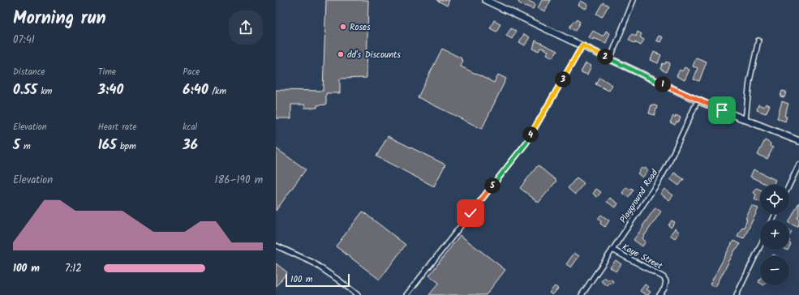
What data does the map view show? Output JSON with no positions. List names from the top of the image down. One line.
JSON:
{"streets":{"street":["Playground Road","Kaye Street"]},"crossings":[["Playground Road","Kaye Street"]],"places":["Roses","dd's Discounts"],"scale_bar":"100 m","page":{"heading":["Morning run","07:41"],"pins":["2","3","1","4","5"],"stats":[["Distance","0.55 km"],["Time","3:40"],["Pace","6:40 /km"],["Elevation","5 m"],["Heart rate","165 bpm"],["kcal","36"]],"chart":["Elevation","186–190 m"],"map_buttons":["+","−"],"list":[{"name":"100 m","note":"7:12"}],"scale":"100 m"}}
